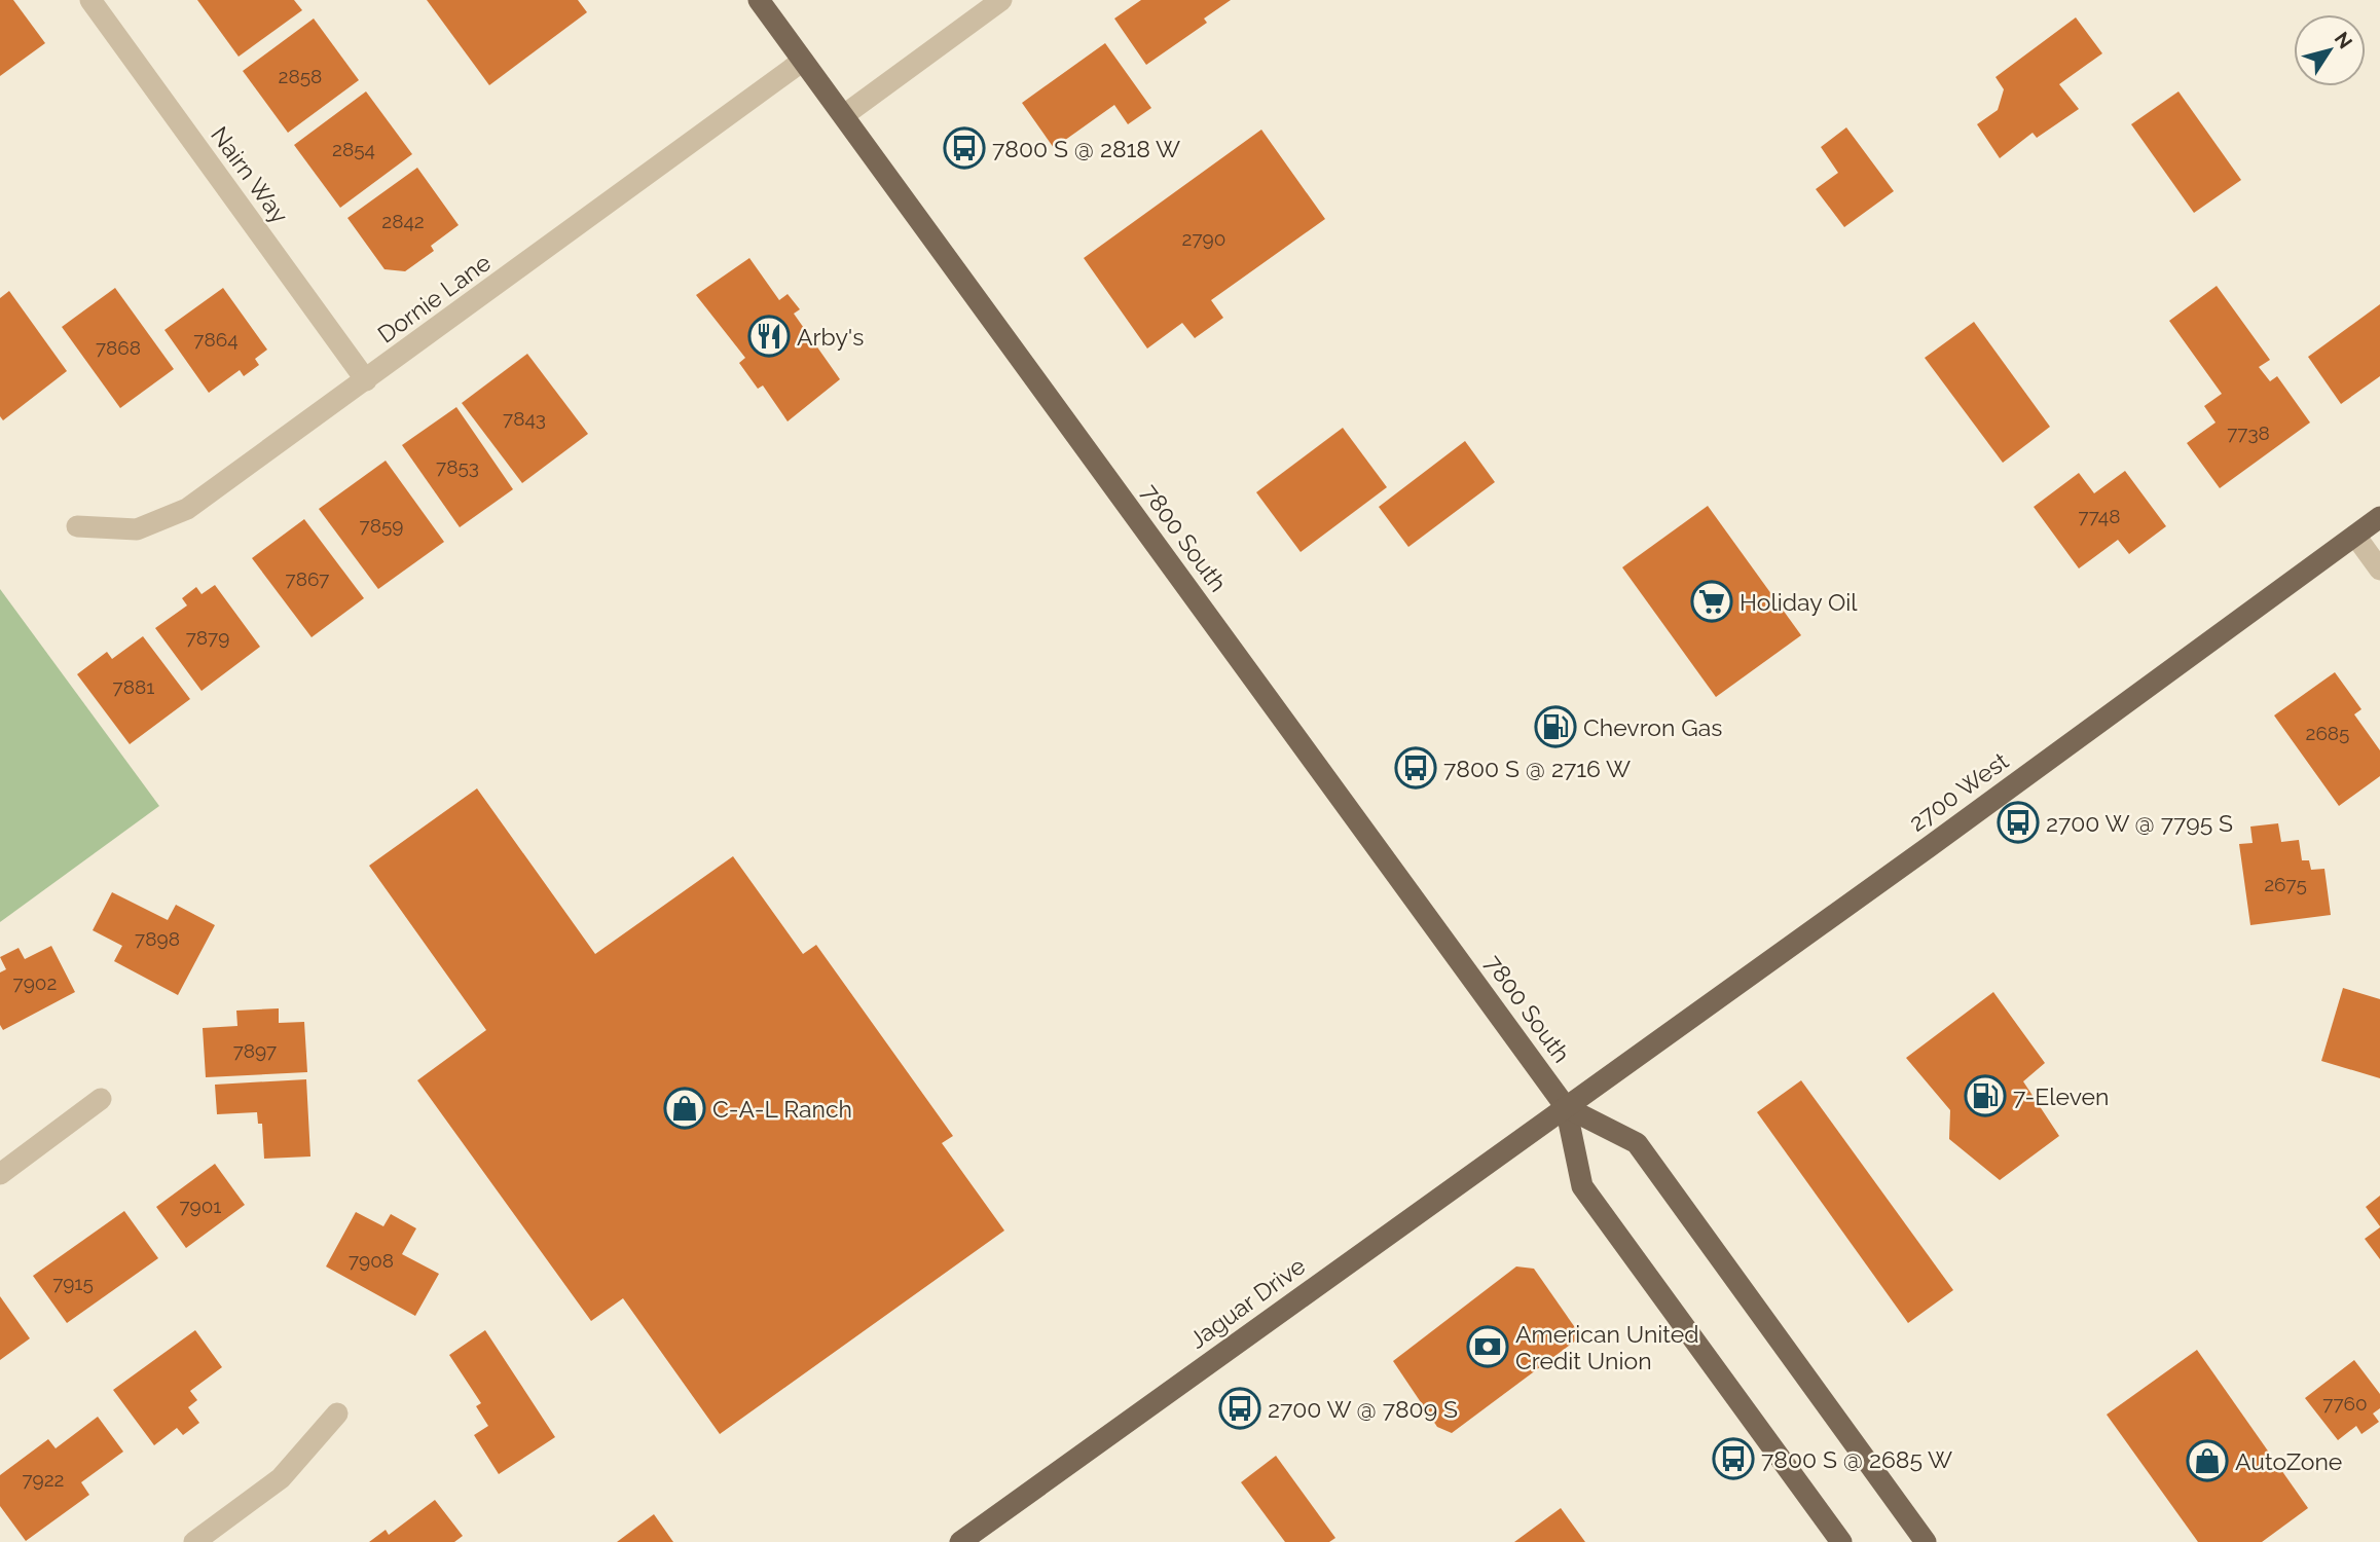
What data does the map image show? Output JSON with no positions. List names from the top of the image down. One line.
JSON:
{"streets":{"main road":["7800 South","2700 West","Jaguar Drive"],"street":["Nairn Way","Dornie Lane"]},"crossings":[["Nairn Way","Dornie Lane"],["Dornie Lane","7800 South"],["7800 South","2700 West"],["7800 South","Jaguar Drive"],["2700 West","Jaguar Drive"]],"places":{"bus stop":["7800 S @ 2818 W","7800 S @ 2716 W","2700 W @ 7795 S","2700 W @ 7809 S","7800 S @ 2685 W"],"restaurant":["Arby's"],"supermarket":["Holiday Oil"],"fuel station":["Chevron Gas","7-Eleven"],"shop":["C-A-L Ranch","AutoZone"],"bank":["American United Credit Union"]},"house_numbers":["2858","2854","2842","2790","7864","7868","7843","7738","7853","7748","7859","7867","7879","7881","2685","2675","7898","7902","7897","7901","7908","7915","7760","7922"],"north":"top right"}
